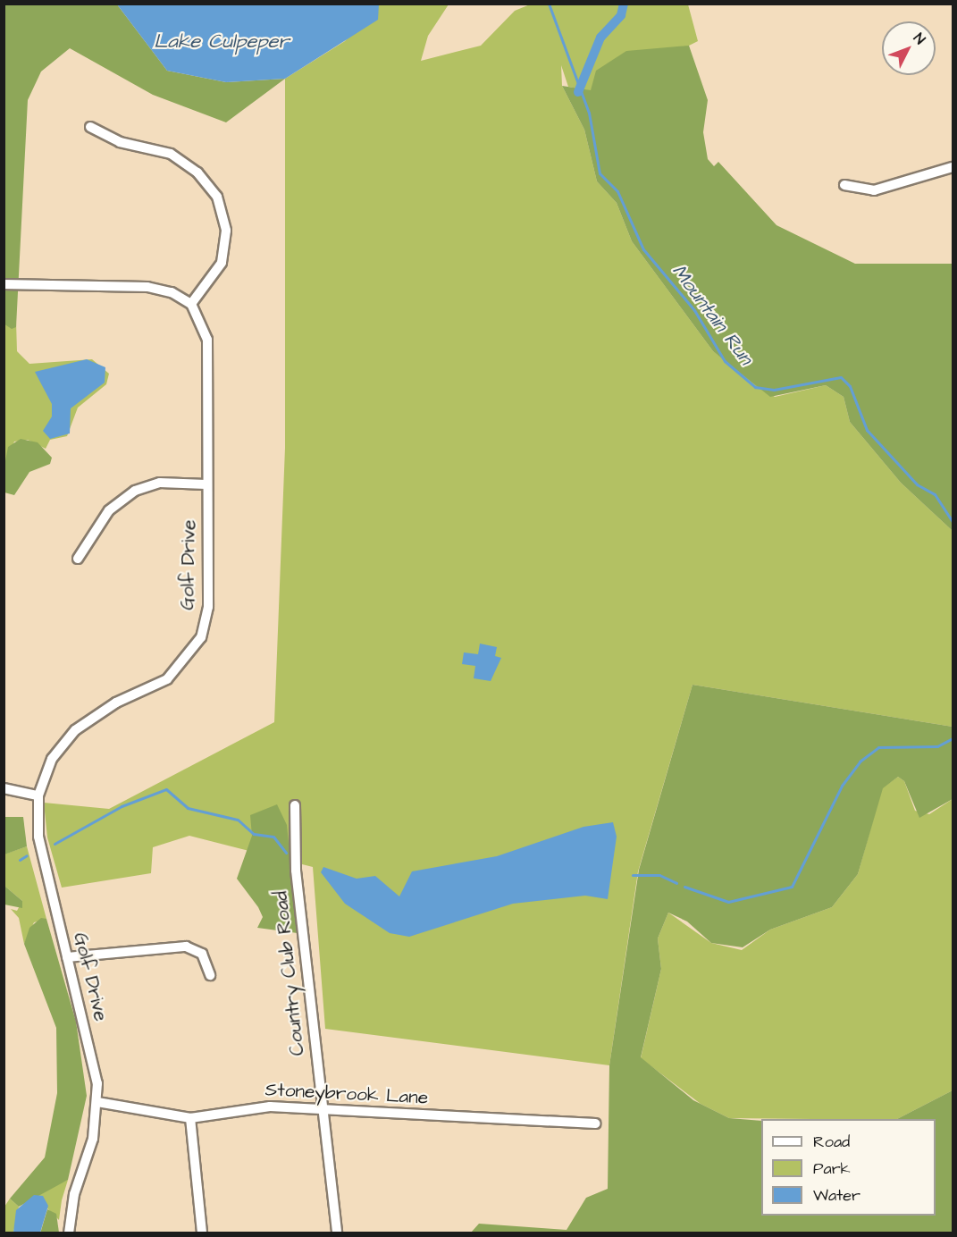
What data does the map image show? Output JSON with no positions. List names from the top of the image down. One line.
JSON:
{"streets":{"street":["Golf Drive","Country Club Road","Stoneybrook Lane"]},"crossings":[["Golf Drive","Stoneybrook Lane"],["Country Club Road","Stoneybrook Lane"]],"water":["Lake Culpeper","Mountain Run"],"legend":["Road","Park","Water"],"north":"top right"}
